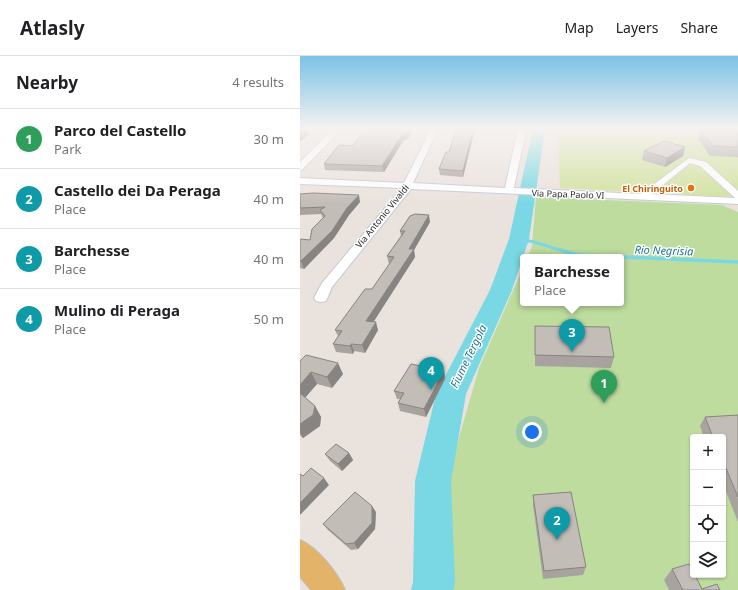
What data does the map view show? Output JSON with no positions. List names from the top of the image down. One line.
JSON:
{"streets":{"street":["Via Papa Paolo VI","Via Antonio Vivaldi"]},"crossings":[["Via Papa Paolo VI","Via Antonio Vivaldi"]],"water":["Rio Negrisia","Fiume Tergola"],"places":["El Chiringuito"],"page":{"header":"Atlasly","nav":["Map","Layers","Share"],"heading":["Nearby","4 results"],"list":[{"mark":"1","name":"Parco del Castello","note":"Park","value":"30 m"},{"mark":"2","name":"Castello dei Da Peraga","note":"Place","value":"40 m"},{"mark":"3","name":"Barchesse","note":"Place","value":"40 m"},{"mark":"4","name":"Mulino di Peraga","note":"Place","value":"50 m"}],"popup":["Barchesse","Place"],"pins":["3","4","1","2"],"map_buttons":["+","−"]}}
